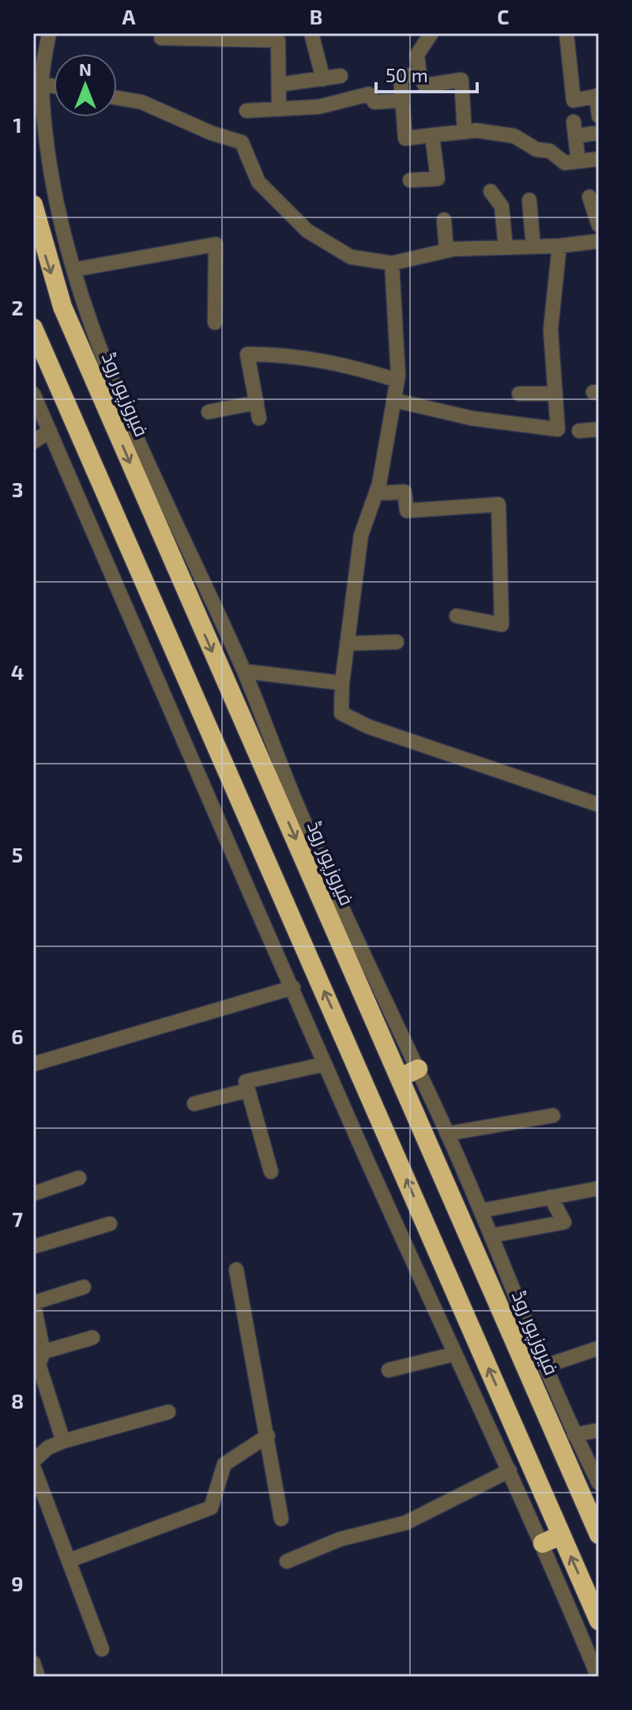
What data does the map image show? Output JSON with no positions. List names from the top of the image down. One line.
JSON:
{"streets":{"highway":["فیروزپور روڈ"]},"scale_bar":"50 m","north":"top","grid":{"columns":["A","B","C"],"rows":["1","2","3","4","5","6","7","8","9"]}}
